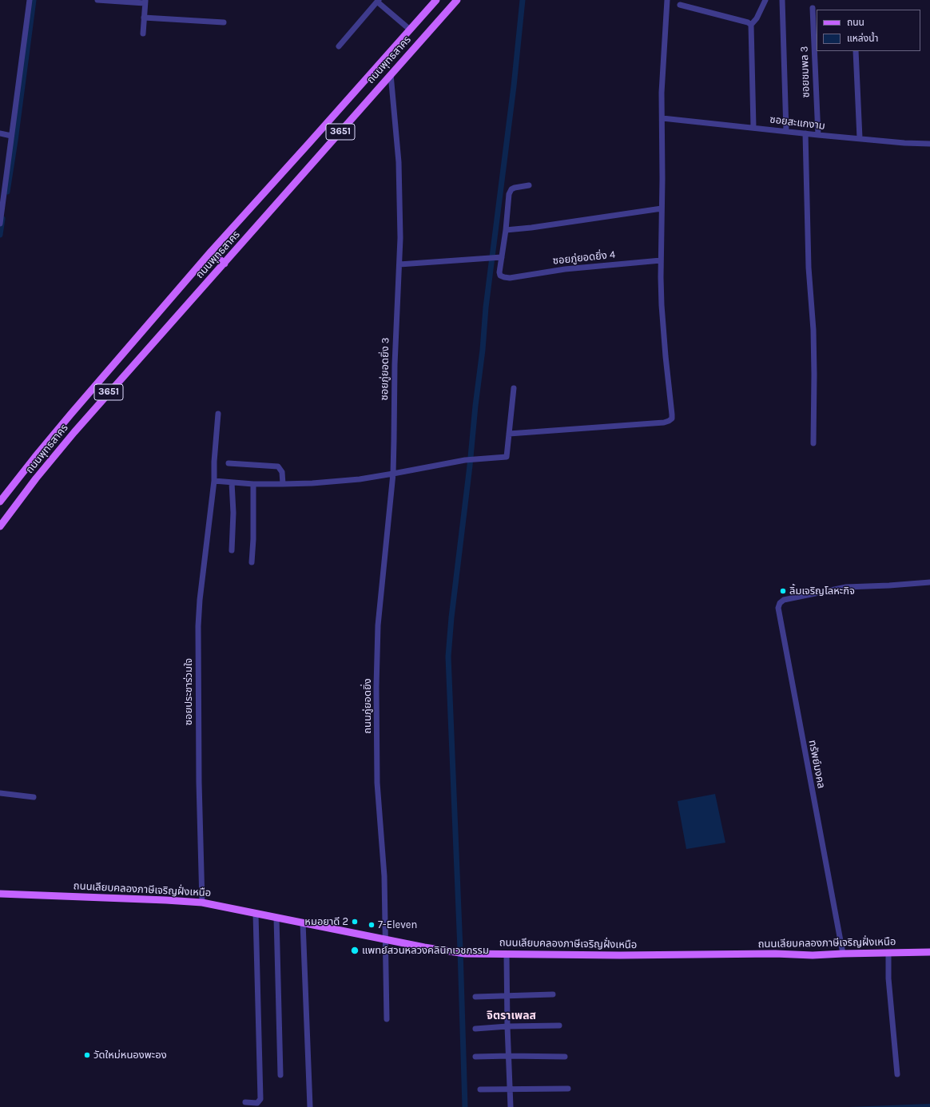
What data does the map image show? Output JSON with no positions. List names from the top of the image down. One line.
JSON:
{"streets":{"main road":["ถนนพุทธสาคร","3651","ถนนเลียบคลองภาษีเจริญฝั่งเหนือ"],"street":["ซอยชมพล 3","ซอยสะแกงาม","ซอยภู่ยอดยิ่ง 4","ซอยภู่ยอดยิ่ง 3","ซอยประชาร่วมใจ","ถนนภู่ยอดยิ่ง","ทรัพย์มงคล"]},"crossings":[["ถนนพุทธสาคร","ซอยภู่ยอดยิ่ง 3"],["ซอยชมพล 3","ซอยสะแกงาม"],["ซอยภู่ยอดยิ่ง 3","ถนนภู่ยอดยิ่ง"],["ซอยประชาร่วมใจ","ถนนเลียบคลองภาษีเจริญฝั่งเหนือ"],["ถนนภู่ยอดยิ่ง","ถนนเลียบคลองภาษีเจริญฝั่งเหนือ"],["ทรัพย์มงคล","ถนนเลียบคลองภาษีเจริญฝั่งเหนือ"]],"districts":["จิตราเพลส"],"places":["ลิ้มเจริญโลหะกิจ","หมอยาดี 2","7-Eleven","แพทย์สวนหลวงคลินิกเวชกรรม","วัดใหม่หนองพะอง"],"legend":["ถนน","แหล่งน้ำ"]}
